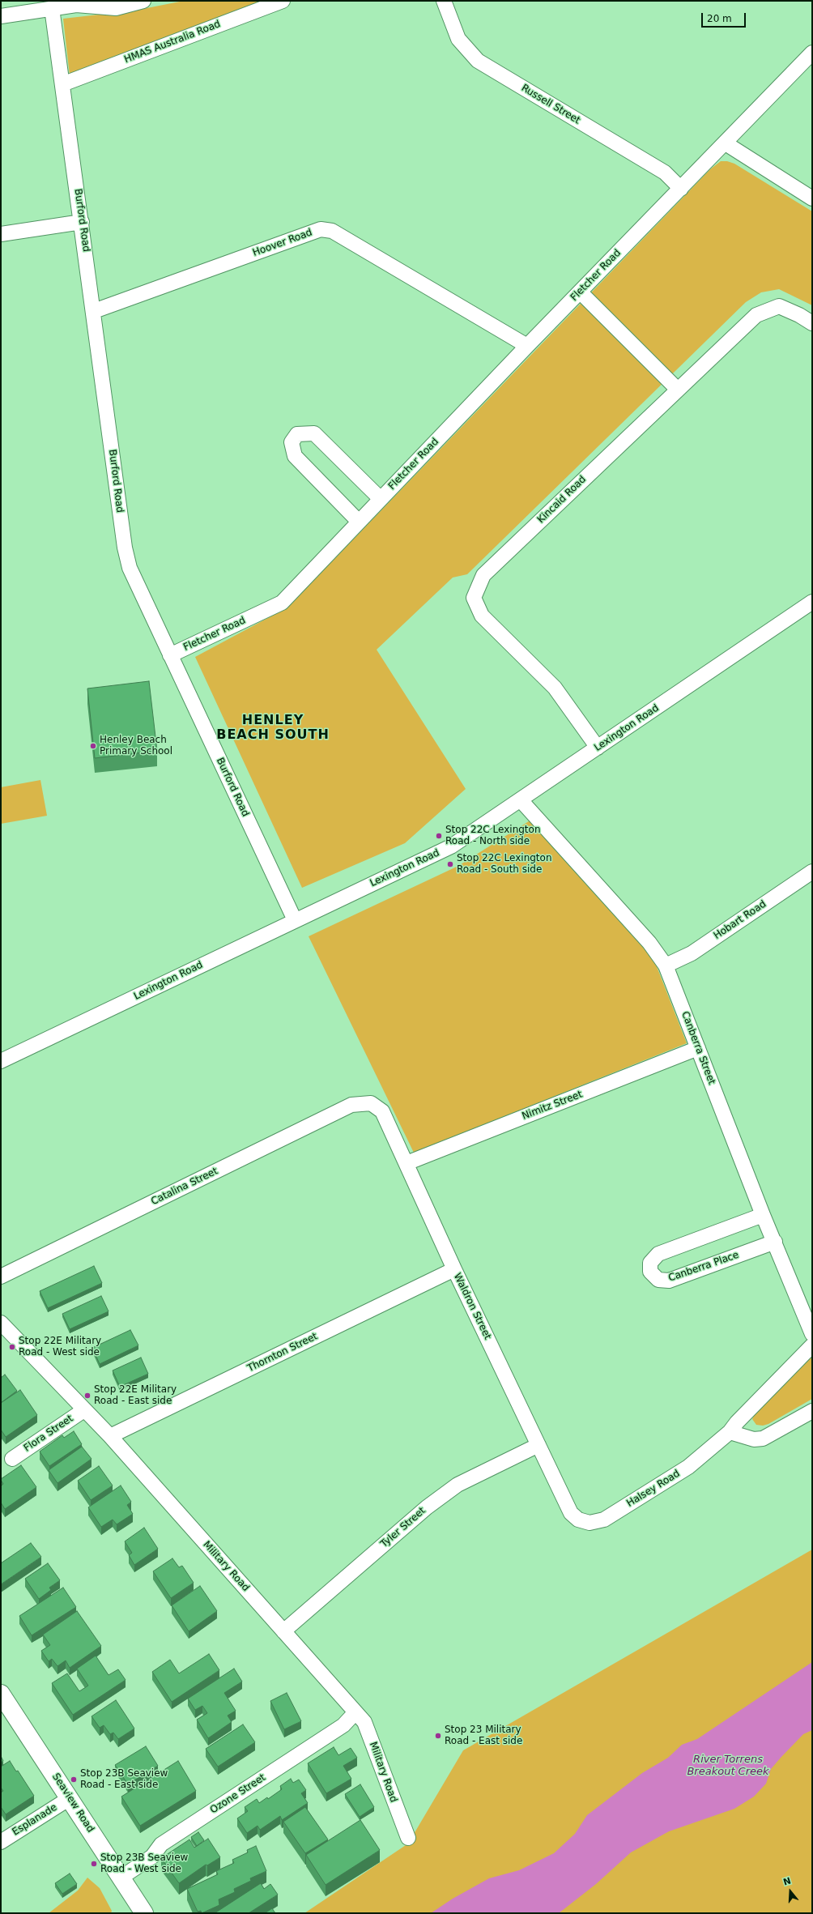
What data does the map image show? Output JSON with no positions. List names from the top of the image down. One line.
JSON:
{"streets":{"main road":["Seaview Road"],"street":["HMAS Australia Road","Russell Street","Burford Road","Hoover Road","Fletcher Road","Kincaid Road","Lexington Road","Hobart Road","Canberra Street","Nimitz Street","Catalina Street","Canberra Place","Waldron Street","Thornton Street","Flora Street","Halsey Road","Tyler Street","Military Road","Ozone Street","Esplanade"]},"crossings":[["HMAS Australia Road","Burford Road"],["Russell Street","Fletcher Road"],["Burford Road","Hoover Road"],["Burford Road","Fletcher Road"],["Burford Road","Lexington Road"],["Hoover Road","Fletcher Road"],["Kincaid Road","Lexington Road"],["Lexington Road","Canberra Street"],["Hobart Road","Canberra Street"],["Canberra Street","Nimitz Street"],["Canberra Street","Canberra Place"],["Nimitz Street","Waldron Street"],["Catalina Street","Waldron Street"],["Waldron Street","Thornton Street"],["Waldron Street","Halsey Road"],["Waldron Street","Tyler Street"],["Thornton Street","Military Road"],["Flora Street","Military Road"],["Tyler Street","Military Road"],["Military Road","Ozone Street"],["Ozone Street","Seaview Road"],["Seaview Road","Esplanade"]],"districts":["HENLEY BEACH SOUTH"],"water":["River Torrens Breakout Creek"],"places":["Henley Beach Primary School","Stop 22C Lexington Road - North side","Stop 22C Lexington Road - South side","Stop 22E Military Road - West side","Stop 22E Military Road - East side","Stop 23 Military Road - East side","Stop 23B Seaview Road - East side","Stop 23B Seaview Road - West side"],"scale_bar":"20 m","north":"top"}
